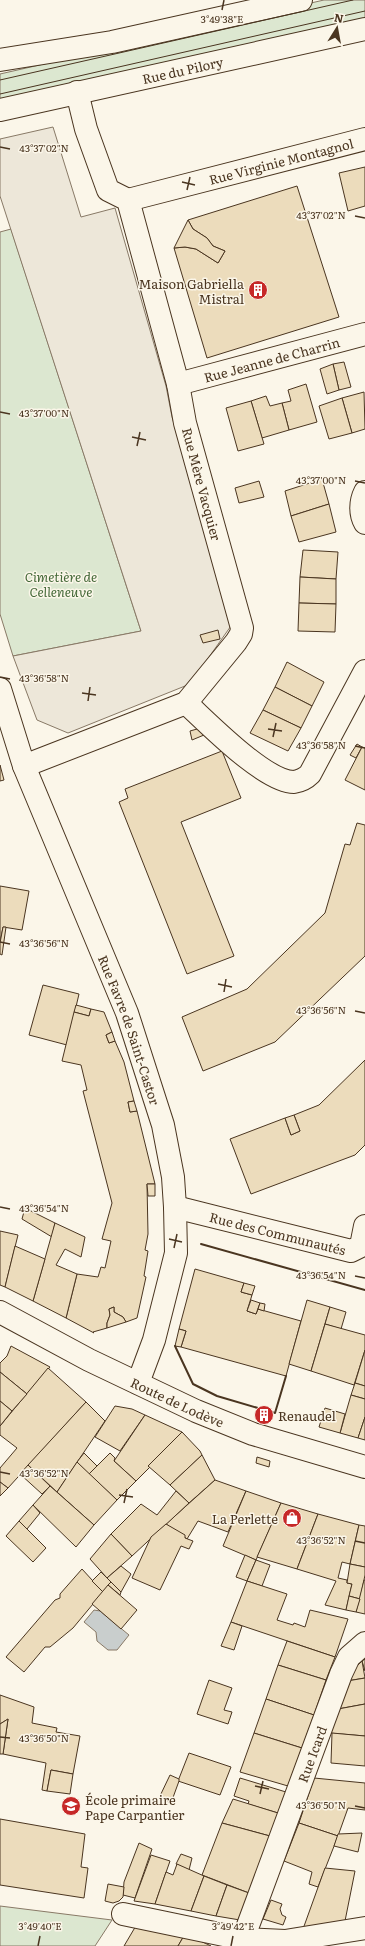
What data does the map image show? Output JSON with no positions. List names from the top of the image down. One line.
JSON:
{"streets":{"street":["Rue du Pilory","Rue Virginie Montagnol","Rue Jeanne de Charrin","Rue Mère Vacquier","Rue Favre de Saint-Castor","Rue des Communautés","Route de Lodève","Rue Icard"]},"crossings":[["Rue Virginie Montagnol","Rue Mère Vacquier"],["Rue Jeanne de Charrin","Rue Mère Vacquier"],["Rue Mère Vacquier","Rue Favre de Saint-Castor"],["Rue Favre de Saint-Castor","Rue des Communautés"],["Rue Favre de Saint-Castor","Route de Lodève"]],"parks":["Cimetière de Celleneuve"],"places":{"building":["Maison Gabriella Mistral","Renaudel"],"shop":["La Perlette"],"school or university":["École primaire Pape Carpantier"]},"north":"top","coordinates":["3°49'38\"E","43°37'02\"N","43°37'00\"N","43°36'58\"N","43°36'56\"N","43°36'54\"N","43°36'52\"N","43°36'50\"N","3°49'40\"E","3°49'42\"E"]}
